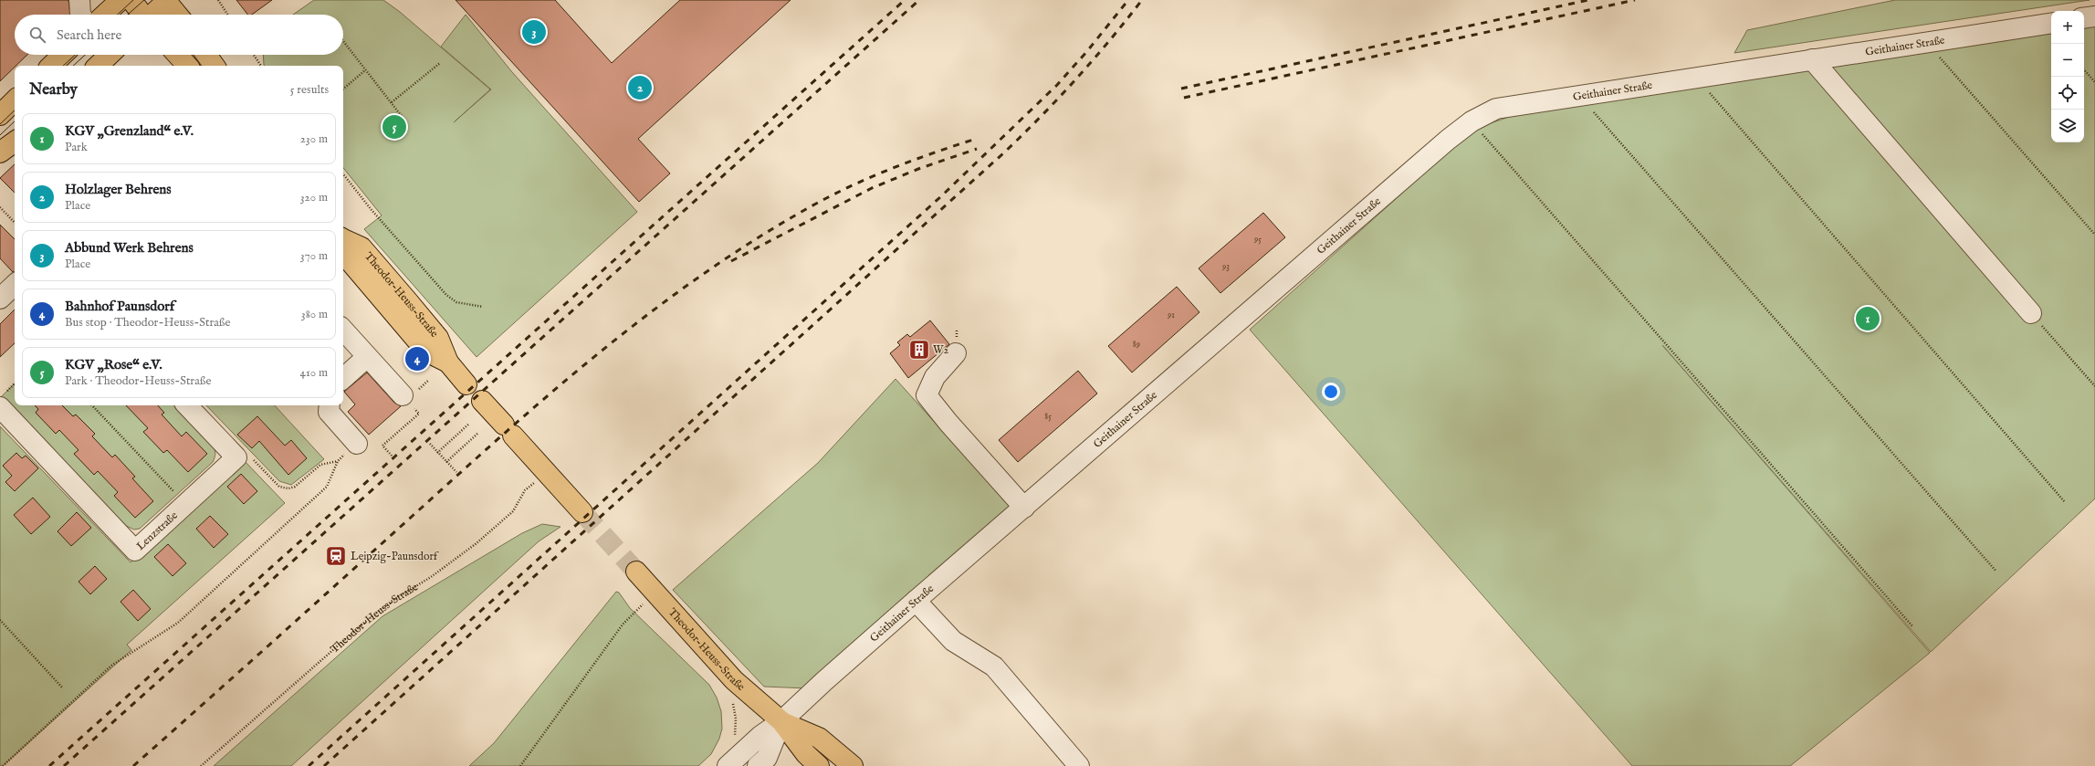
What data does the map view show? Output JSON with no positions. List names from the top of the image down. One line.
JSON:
{"streets":{"main road":["Theodor-Heuss-Straße"],"street":["Geithainer Straße","Lenzstraße"]},"crossings":[["Geithainer Straße","Theodor-Heuss-Straße"]],"places":{"building":["W2"],"station":["Leipzig-Paunsdorf"]},"house_numbers":["95","93","91","89","85"],"page":{"map_buttons":["+","−"],"search":"Search here","pins":["3","2","5","1","4"],"heading":["Nearby","5 results"],"list":[{"mark":"1","name":"KGV „Grenzland“ e.V.","note":"Park","value":"230 m"},{"mark":"2","name":"Holzlager Behrens","note":"Place","value":"320 m"},{"mark":"3","name":"Abbund Werk Behrens","note":"Place","value":"370 m"},{"mark":"4","name":"Bahnhof Paunsdorf","note":"Bus stop · Theodor-Heuss-Straße","value":"380 m"},{"mark":"5","name":"KGV „Rose“ e.V.","note":"Park · Theodor-Heuss-Straße","value":"410 m"}]}}
